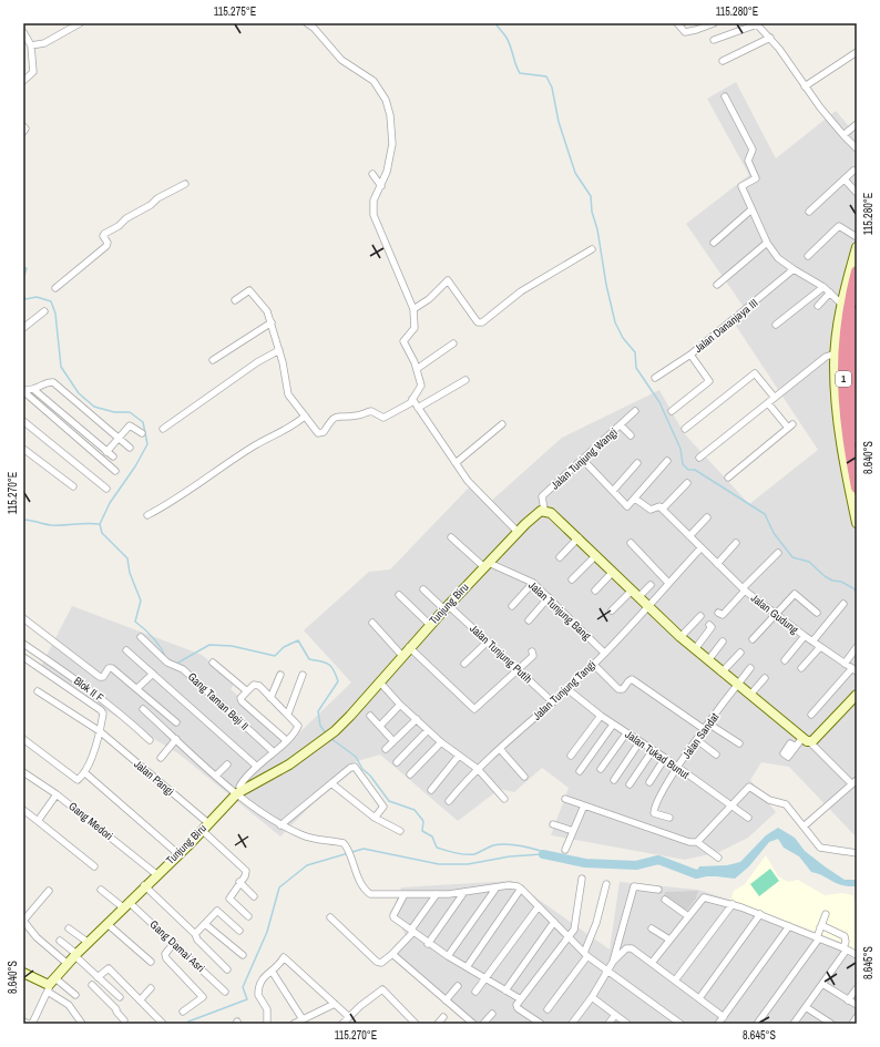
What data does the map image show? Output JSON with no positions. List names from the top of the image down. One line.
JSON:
{"streets":{"highway":["1"],"street":["Jalan Dananjaya III","Jalan Tunjung Wangi","Tunjung Biru","Jalan Tunjung Bang","Jalan Gudung","Jalan Tunjung Putih","Blok II F","Jalan Tunjung Tangi","Gang Taman Beji II","Jalan Sandat","Jalan Tukad Bunut","Jalan Pangi","Gang Medori","Gang Damai Asri"]},"crossings":[["Jalan Tunjung Wangi","Tunjung Biru"],["Tunjung Biru","Jalan Tunjung Bang"],["Tunjung Biru","Jalan Tunjung Putih"],["Tunjung Biru","Jalan Pangi"],["Tunjung Biru","Gang Medori"],["Tunjung Biru","Gang Damai Asri"],["Jalan Tunjung Bang","Jalan Tunjung Tangi"],["Jalan Tunjung Putih","Jalan Tunjung Tangi"],["Jalan Tunjung Tangi","Jalan Tukad Bunut"],["Jalan Sandat","Jalan Tukad Bunut"]],"coordinates":["115.275°E","115.280°E","8.640°S","115.270°E","8.645°S"]}
